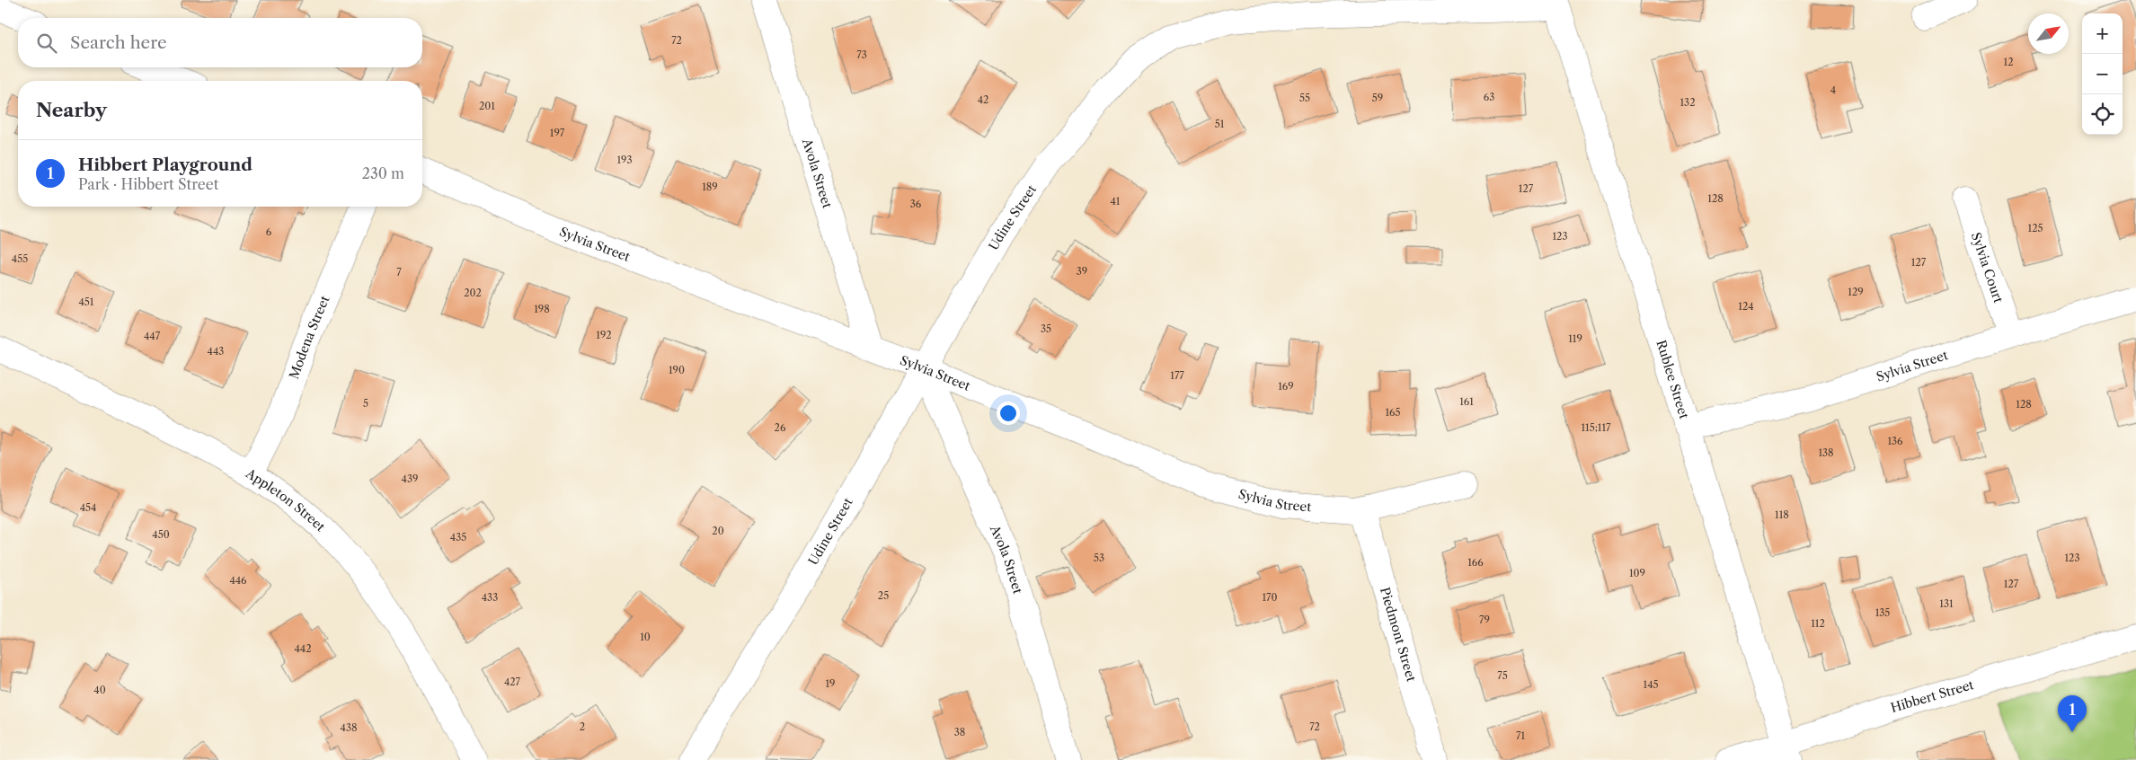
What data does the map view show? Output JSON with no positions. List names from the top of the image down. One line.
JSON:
{"streets":{"street":["Avola Street","Udine Street","Sylvia Street","Sylvia Court","Modena Street","Rublee Street","Appleton Street","Piedmont Street","Hibbert Street"]},"crossings":[["Avola Street","Udine Street"],["Avola Street","Sylvia Street"],["Udine Street","Sylvia Street"],["Udine Street","Rublee Street"],["Sylvia Street","Sylvia Court"],["Sylvia Street","Rublee Street"],["Sylvia Street","Piedmont Street"],["Modena Street","Appleton Street"],["Rublee Street","Hibbert Street"]],"house_numbers":["72","73","12","4","63","55","59","42","132","201","51","197","193","189","127","128","41","36","125","6","123","455","127","39","7","129","202","451","124","198","35","192","447","119","443","190","177","169","161","5","128","165","26","115;117","136","138","439","454","118","20","450","435","53","123","166","109","446","127","25","433","170","131","135","79","112","10","442","75","427","19","145","40","2","72","438","38","71"],"north":"top right","page":{"map_buttons":["+","−"],"search":"Search here","heading":"Nearby","list":[{"mark":"1","name":"Hibbert Playground","note":"Park · Hibbert Street","value":"230 m"}],"pins":"1"}}
